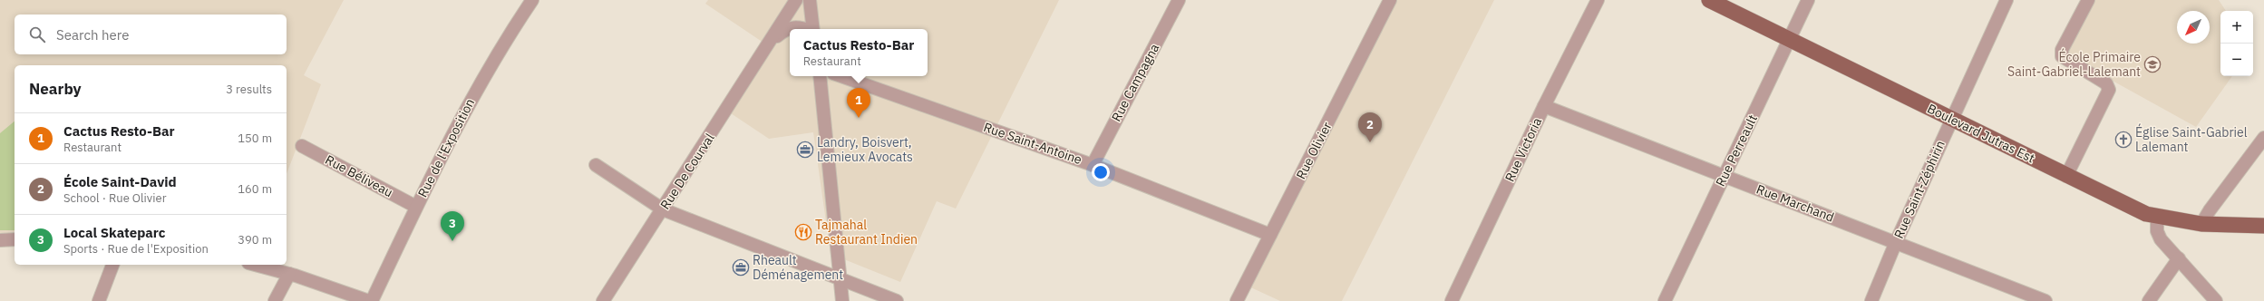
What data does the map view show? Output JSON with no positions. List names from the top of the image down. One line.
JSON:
{"streets":{"main road":["Boulevard Jutras Est"],"street":["Rue Campagna","Rue Saint-Antoine","Rue de l'Exposition","Rue Victoria","Rue Olivier","Rue Perreault","Rue De Courval","Rue Béliveau","Rue Saint-Zéphirin","Rue Marchand"]},"crossings":[["Rue Campagna","Rue Saint-Antoine"],["Boulevard Jutras Est","Rue Perreault"],["Boulevard Jutras Est","Rue Saint-Zéphirin"],["Rue Saint-Antoine","Rue Olivier"],["Rue de l'Exposition","Rue Béliveau"],["Rue Victoria","Rue Marchand"],["Rue Perreault","Rue Marchand"],["Rue Saint-Zéphirin","Rue Marchand"]],"places":{"school or university":["École Primaire Saint-Gabriel-Lalemant"],"church":["Église Saint-Gabriel Lalemant"],"office":["Landry, Boisvert, Lemieux Avocats","Rheault Déménagement"],"restaurant":["Tajmahal Restaurant Indien"]},"north":"bottom left","page":{"map_buttons":["+","−"],"search":"Search here","popup":["Cactus Resto-Bar","Restaurant"],"heading":["Nearby","3 results"],"pins":["1","2","3"],"list":[{"mark":"1","name":"Cactus Resto-Bar","note":"Restaurant","value":"150 m"},{"mark":"2","name":"École Saint-David","note":"School · Rue Olivier","value":"160 m"},{"mark":"3","name":"Local Skateparc","note":"Sports · Rue de l'Exposition","value":"390 m"}]}}
